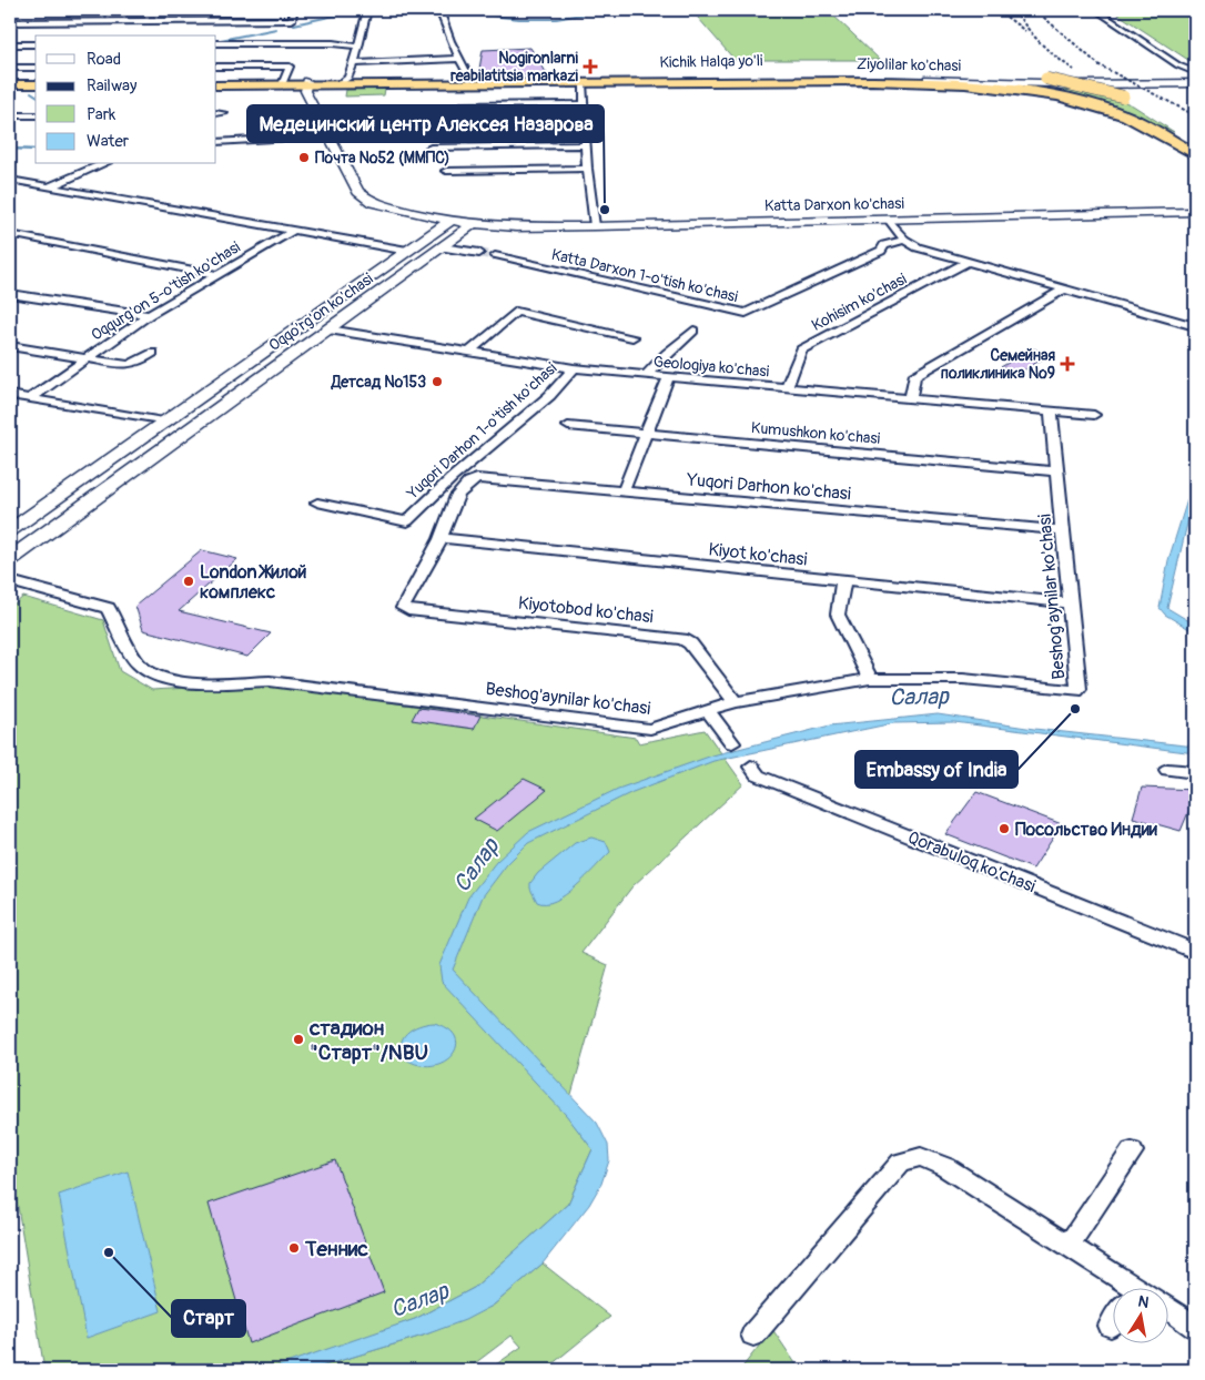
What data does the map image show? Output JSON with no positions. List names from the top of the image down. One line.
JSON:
{"streets":{"highway":["Kichik Halqa yo'li"],"main road":["Ziyolilar ko'chasi","Katta Darxon ko'chasi","Oqqo'rg'on ko'chasi"],"street":["Katta Darxon 1-o'tish ko'chasi","Oqqurg'on 5-o'tish ko'chasi","Kohisim ko'chasi","Geologiya ko'chasi","Yuqori Darhon 1-o'tish ko'chasi","Kumushkon ko'chasi","Yuqori Darhon ko'chasi","Kiyot ko'chasi","Beshog'aynilar ko'chasi","Kiyotobod ko'chasi","Qorabuloq ko'chasi"]},"crossings":[["Kichik Halqa yo'li","Ziyolilar ko'chasi"],["Katta Darxon ko'chasi","Oqqo'rg'on ko'chasi"],["Kohisim ko'chasi","Geologiya ko'chasi"],["Oqqo'rg'on ko'chasi","Geologiya ko'chasi"],["Geologiya ko'chasi","Yuqori Darhon 1-o'tish ko'chasi"],["Geologiya ko'chasi","Beshog'aynilar ko'chasi"],["Yuqori Darhon 1-o'tish ko'chasi","Yuqori Darhon ko'chasi"],["Yuqori Darhon 1-o'tish ko'chasi","Kiyot ko'chasi"],["Yuqori Darhon 1-o'tish ko'chasi","Kiyotobod ko'chasi"],["Kumushkon ko'chasi","Beshog'aynilar ko'chasi"],["Yuqori Darhon ko'chasi","Beshog'aynilar ko'chasi"],["Kiyot ko'chasi","Beshog'aynilar ko'chasi"],["Beshog'aynilar ko'chasi","Kiyotobod ko'chasi"]],"water":["Салар"],"places":{"health":["Nogironlarni reabilatitsia markazi","Семейная поликлиника №9"],"other":["Почта №52 (ММПС)","Медецинский центр Алексея Назарова","Детсад №153","London Жилой комплекс","Embassy of India","Посольство Индии","стадион \"Старт\"/NBU","Теннис","Старт"]},"legend":["Road","Railway","Park","Water"],"north":"top"}
